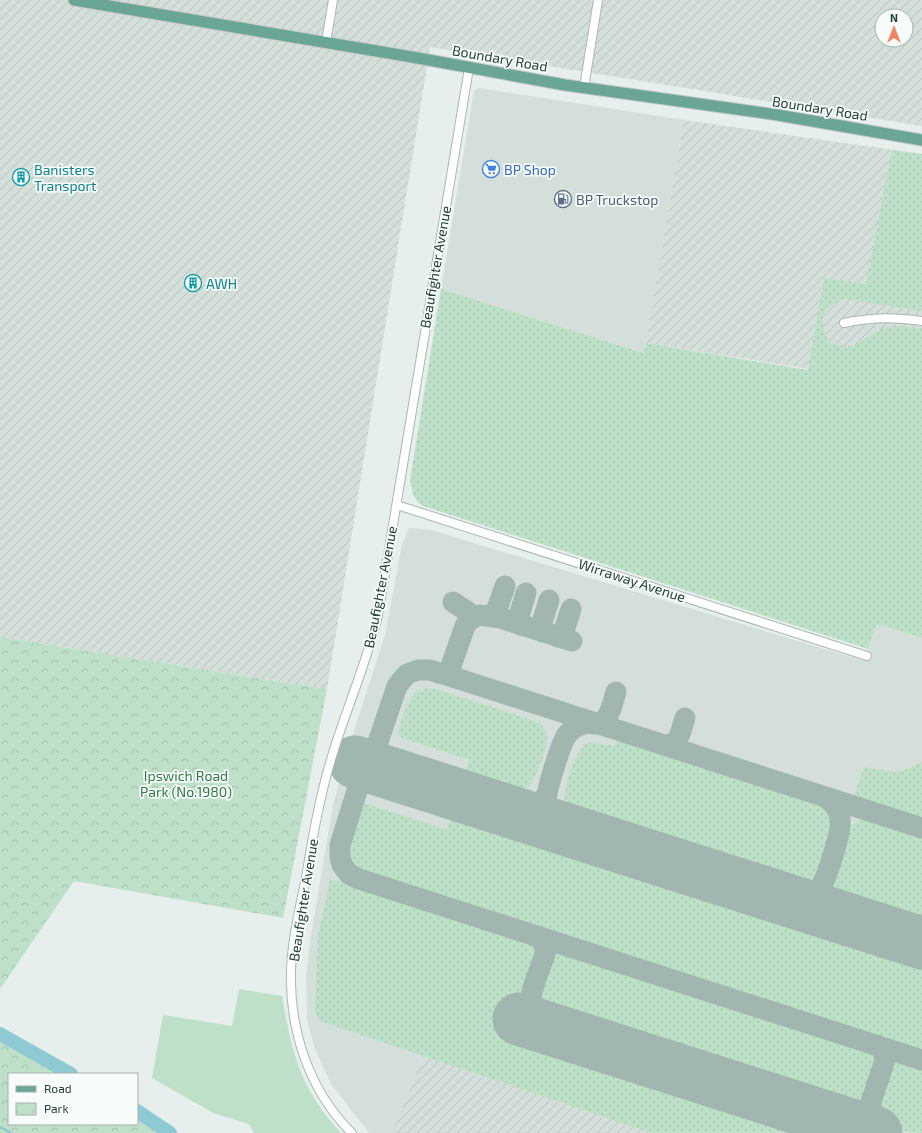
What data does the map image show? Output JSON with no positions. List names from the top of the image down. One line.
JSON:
{"streets":{"main road":["Boundary Road"],"street":["Beaufighter Avenue","Wirraway Avenue"]},"crossings":[["Boundary Road","Beaufighter Avenue"],["Beaufighter Avenue","Wirraway Avenue"]],"parks":["Ipswich Road Park (No.1980)"],"places":{"supermarket":["BP Shop"],"building":["Banisters Transport","AWH"],"fuel station":["BP Truckstop"]},"legend":["Road","Park"],"north":"top"}
